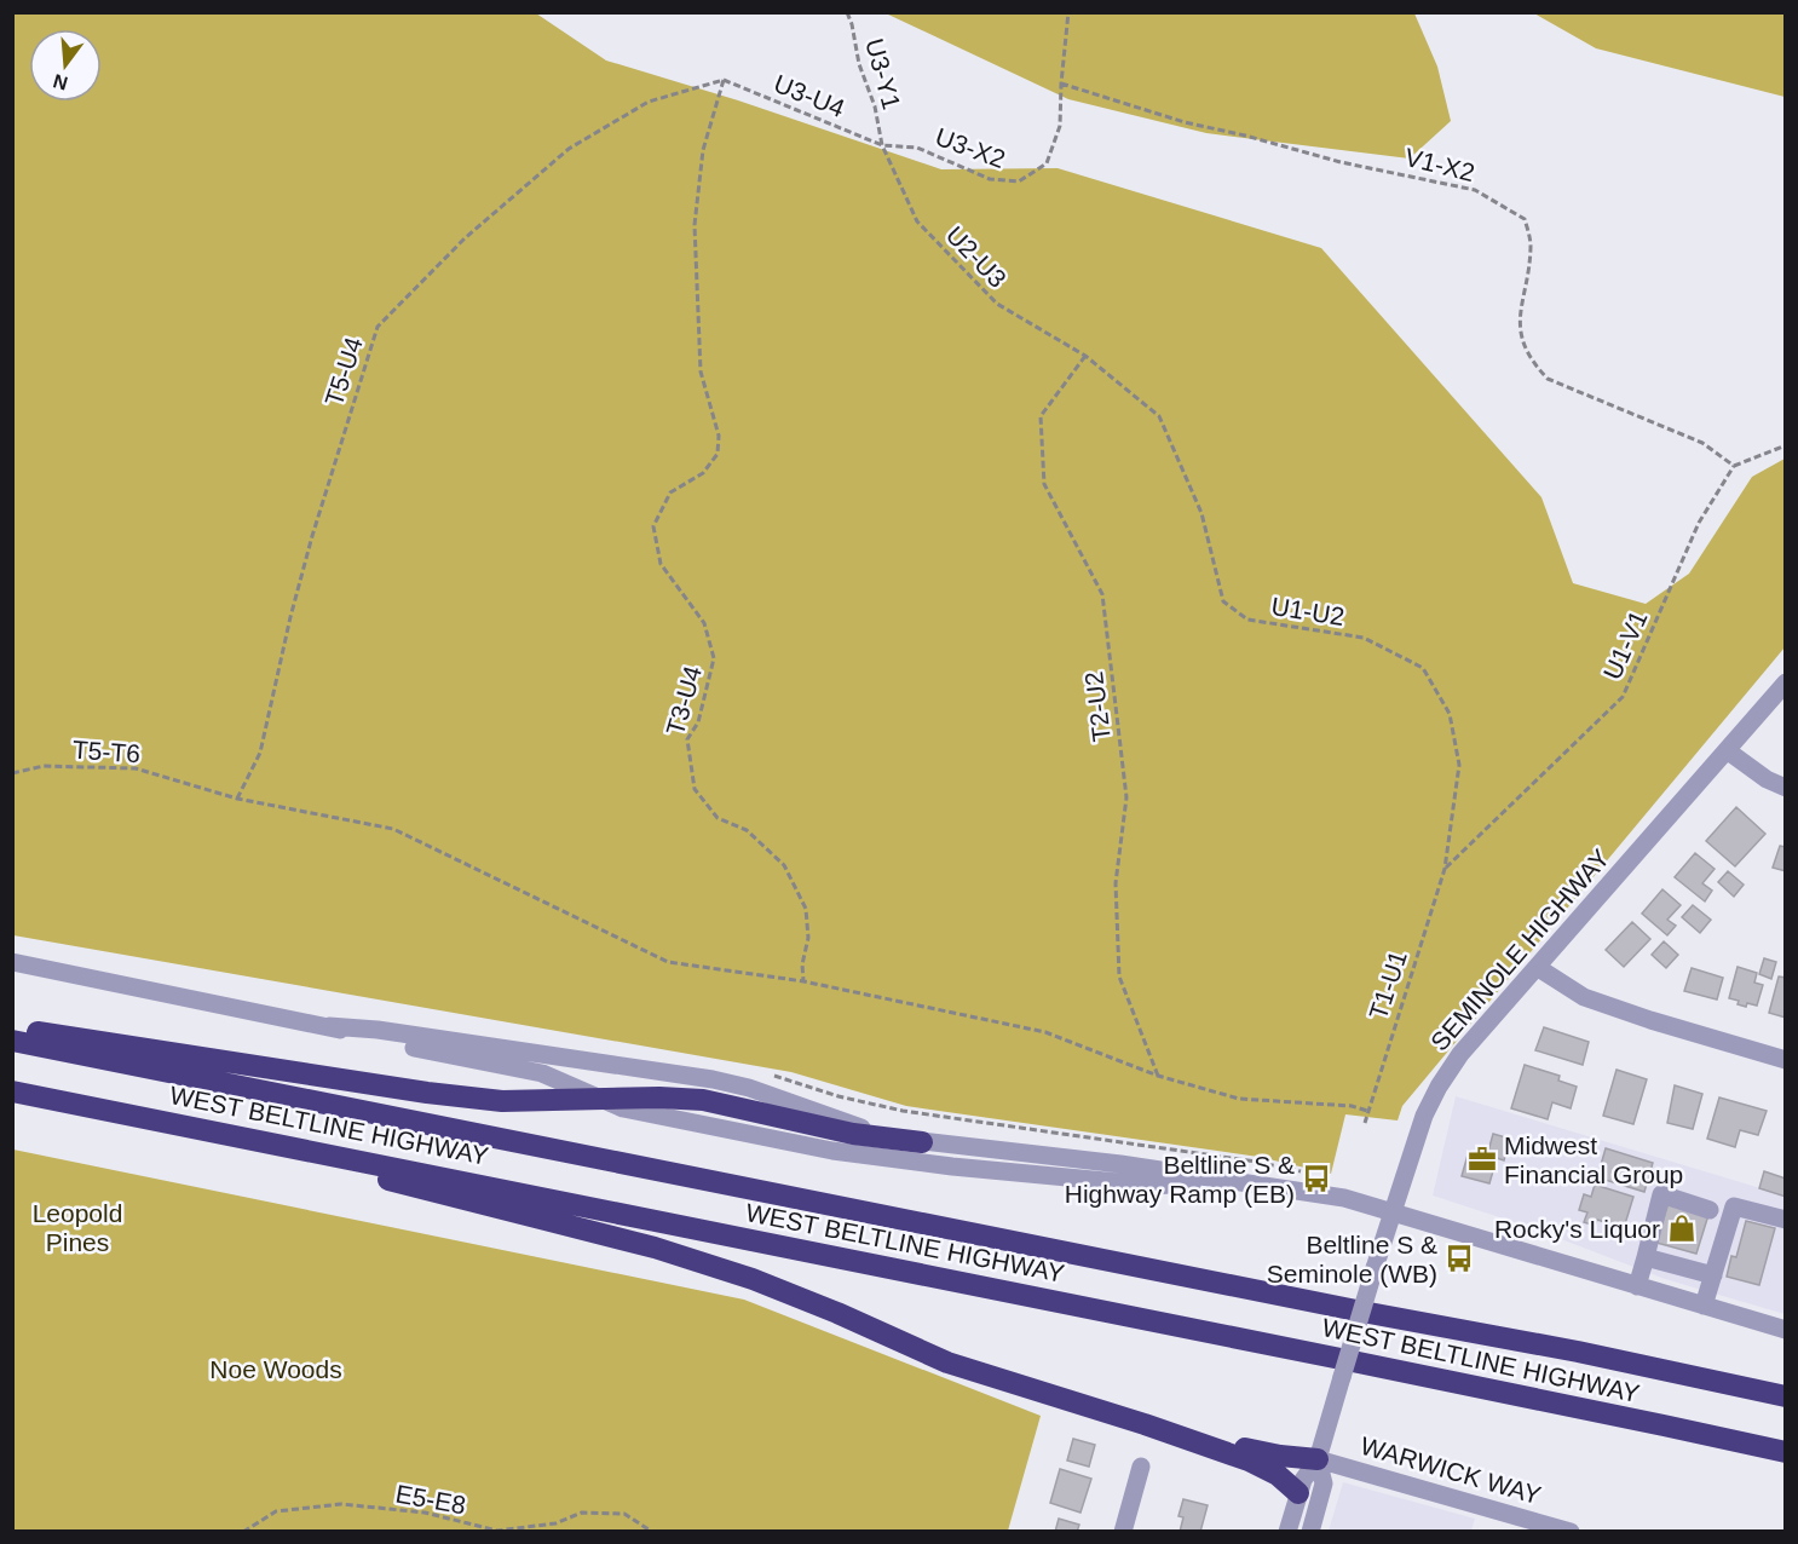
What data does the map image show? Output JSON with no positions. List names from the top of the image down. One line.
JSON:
{"streets":{"highway":["WEST BELTLINE HIGHWAY"],"street":["SEMINOLE HIGHWAY","WARWICK WAY"],"path":["U3-Y1","U3-U4","U3-X2","V1-X2","U2-U3","T5-U4","U1-U2","U1-V1","T3-U4","T2-U2","T5-T6","T1-U1","E5-E8"]},"crossings":[["U3-Y1","U3-U4"],["U3-Y1","U3-X2"],["U3-Y1","U2-U3"],["U3-U4","U3-X2"],["U3-U4","U2-U3"],["U3-U4","T5-U4"],["U3-U4","T3-U4"],["U3-X2","V1-X2"],["U3-X2","U2-U3"],["V1-X2","U1-V1"],["U2-U3","U1-U2"],["U2-U3","T2-U2"],["T5-U4","T3-U4"],["T5-U4","T5-T6"],["U1-U2","U1-V1"],["U1-U2","T2-U2"],["U1-U2","T1-U1"],["U1-V1","T1-U1"],["T3-U4","T5-T6"],["T2-U2","T5-T6"],["T5-T6","T1-U1"],["SEMINOLE HIGHWAY","WARWICK WAY"]],"parks":["Leopold Pines","Noe Woods"],"places":{"office":["Midwest Financial Group"],"bus stop":["Beltline S & Highway Ramp (EB)","Beltline S & Seminole (WB)"],"shop":["Rocky's Liquor"]},"north":"bottom"}
